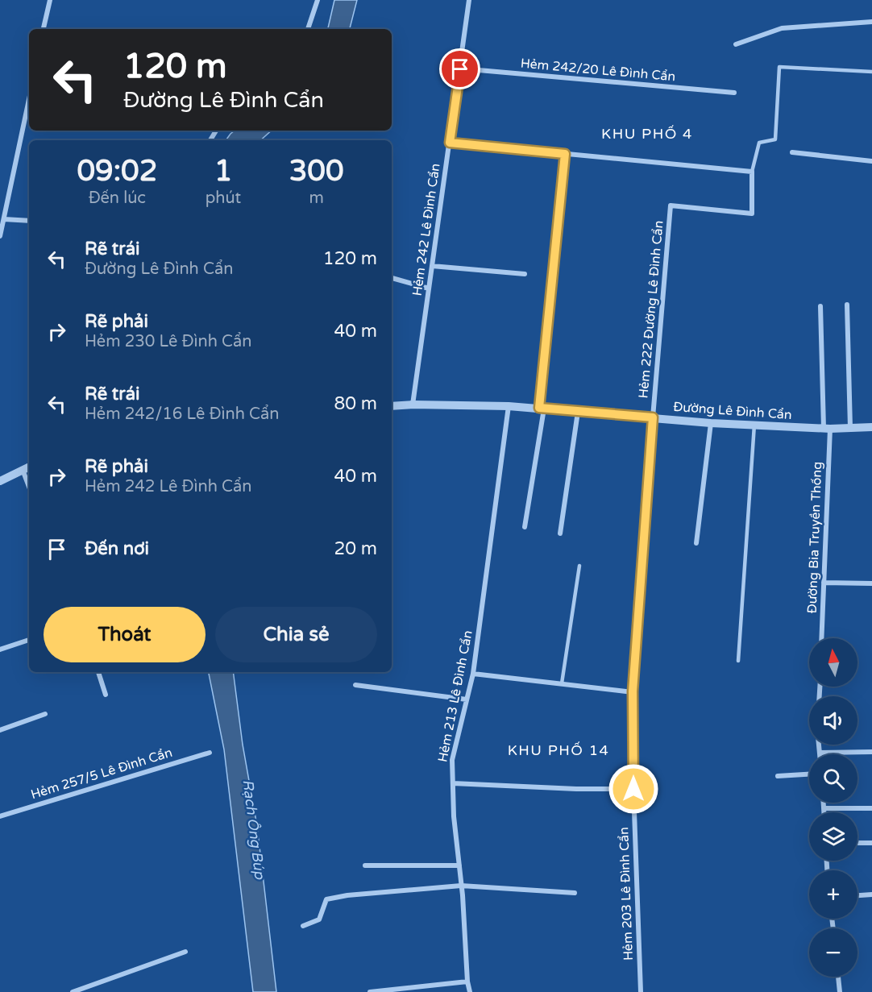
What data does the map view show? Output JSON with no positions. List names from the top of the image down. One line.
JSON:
{"streets":{"street":["Hẻm 242/20 Lê Đình Cẩn","Hẻm 242 Lê Đình Cẩn","Hẻm 222 Đường Lê Đình Cẩn","Đường Lê Đình Cẩn","Đường Bia Truyền Thống","Hẻm 213 Lê Đình Cẩn","Hẻm 257/5 Lê Đình Cẩn","Hẻm 203 Lê Đình Cẩn"]},"crossings":[["Hẻm 242/20 Lê Đình Cẩn","Hẻm 242 Lê Đình Cẩn"],["Hẻm 242 Lê Đình Cẩn","Đường Lê Đình Cẩn"],["Hẻm 222 Đường Lê Đình Cẩn","Đường Lê Đình Cẩn"],["Hẻm 222 Đường Lê Đình Cẩn","Hẻm 203 Lê Đình Cẩn"],["Đường Lê Đình Cẩn","Đường Bia Truyền Thống"],["Đường Lê Đình Cẩn","Hẻm 213 Lê Đình Cẩn"],["Đường Lê Đình Cẩn","Hẻm 203 Lê Đình Cẩn"]],"districts":["KHU PHỐ 4","KHU PHỐ 14"],"water":["Rạch Ông Búp"],"north":"top","page":{"turn":["120 m","Đường Lê Đình Cẩn"],"eta":["09:02","Đến lúc","1","phút","300","m"],"list":[{"name":"Rẽ trái","note":"Đường Lê Đình Cẩn","value":"120 m"},{"name":"Rẽ phải","note":"Hẻm 230 Lê Đình Cẩn","value":"40 m"},{"name":"Rẽ trái","note":"Hẻm 242/16 Lê Đình Cẩn","value":"80 m"},{"name":"Rẽ phải","note":"Hẻm 242 Lê Đình Cẩn","value":"40 m"},{"name":"Đến nơi","value":"20 m"}],"buttons":["Thoát","Chia sẻ"],"map_buttons":["+","−"]}}
